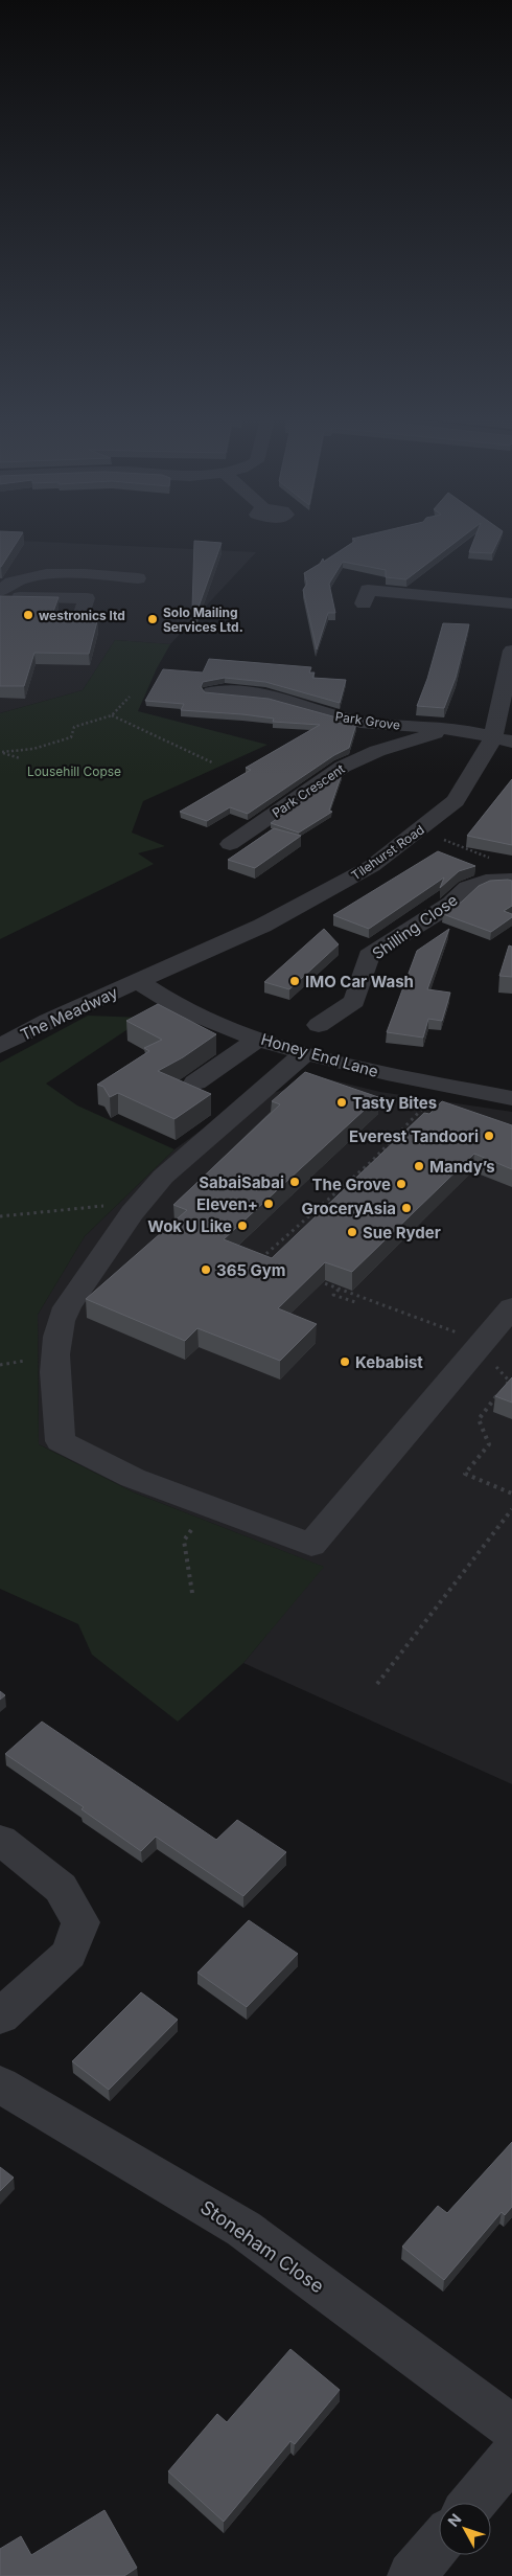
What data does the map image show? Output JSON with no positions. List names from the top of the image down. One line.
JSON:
{"streets":{"street":["Park Grove","Park Crescent","Tilehurst Road","Shilling Close","The Meadway","Honey End Lane","Stoneham Close"]},"crossings":[["Park Grove","Park Crescent"],["Park Grove","Tilehurst Road"],["Tilehurst Road","The Meadway"],["Tilehurst Road","Honey End Lane"],["The Meadway","Honey End Lane"]],"parks":["Lousehill Copse"],"places":["westronics ltd","Solo Mailing Services Ltd.","IMO Car Wash","Tasty Bites","Everest Tandoori","Mandy’s","SabaiSabai","The Grove","Eleven+","GroceryAsia","Wok U Like","Sue Ryder","365 Gym","Kebabist"],"north":"top left"}
